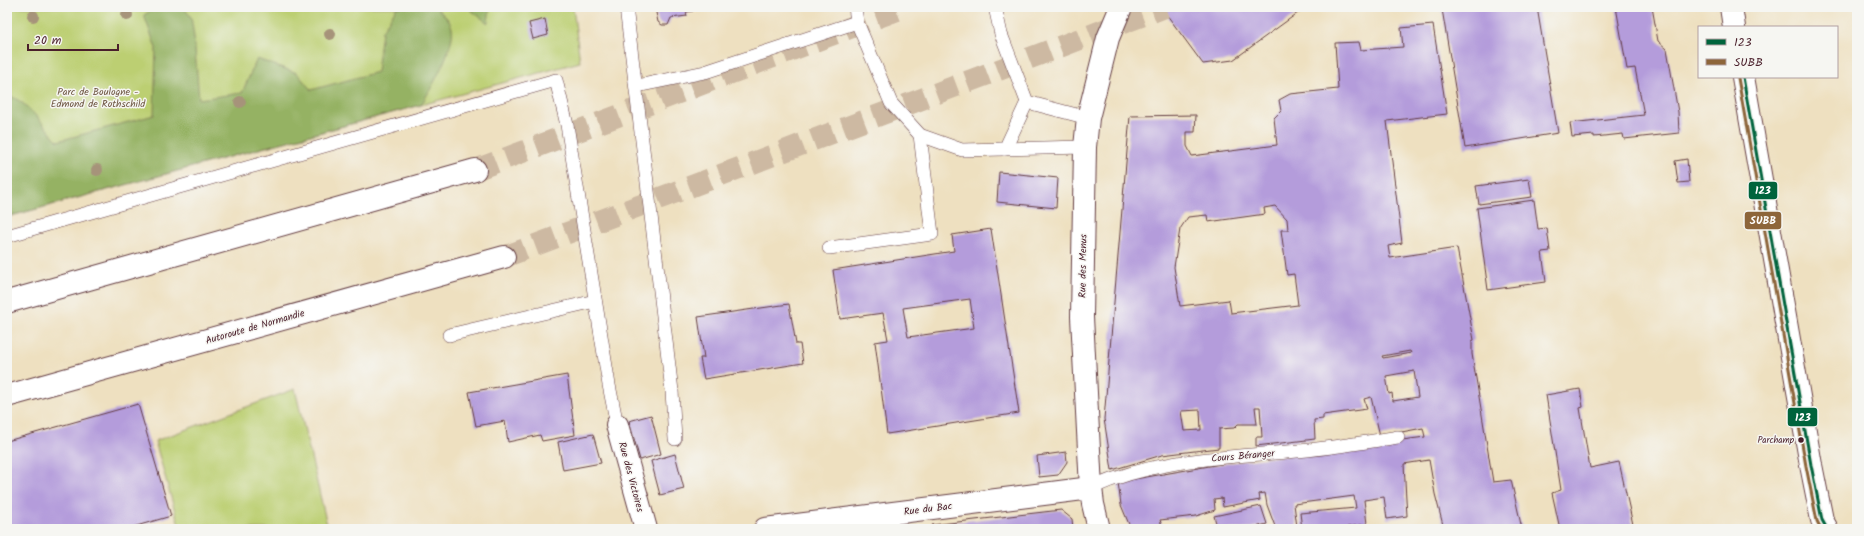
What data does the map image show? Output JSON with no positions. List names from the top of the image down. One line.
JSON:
{"streets":{"main road":["Rue des Menus","Autoroute de Normandie","Rue des Victoires","Rue du Bac"],"lane":["Cours Béranger"]},"crossings":[["Rue des Menus","Cours Béranger"],["Rue des Menus","Rue du Bac"],["Cours Béranger","Rue du Bac"]],"parks":["Parc de Boulogne - Edmond de Rothschild"],"places":["Parchamp"],"lines":["transit line 123","transit line SUBB"],"legend":["123","SUBB"],"scale_bar":"20 m"}
